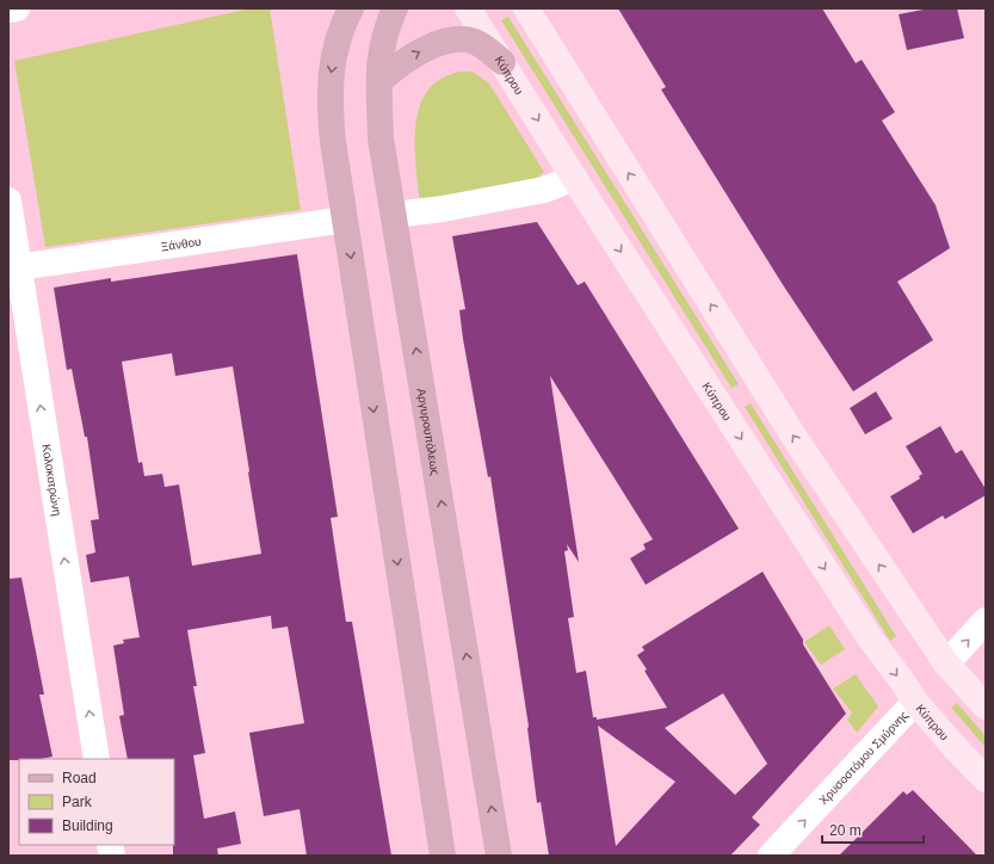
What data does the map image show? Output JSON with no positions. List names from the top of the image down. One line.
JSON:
{"streets":{"main road":["Κύπρου","Αργυρουπόλεως"],"street":["Ξάνθου","Κολοκοτρώνη","Χρυσοστόμου Σμύρνης"]},"crossings":[["Κύπρου","Χρυσοστόμου Σμύρνης"],["Ξάνθου","Κολοκοτρώνη"]],"one_way":["Κολοκοτρώνη","Χρυσοστόμου Σμύρνης"],"legend":["Road","Park","Building"],"scale_bar":"20 m"}
